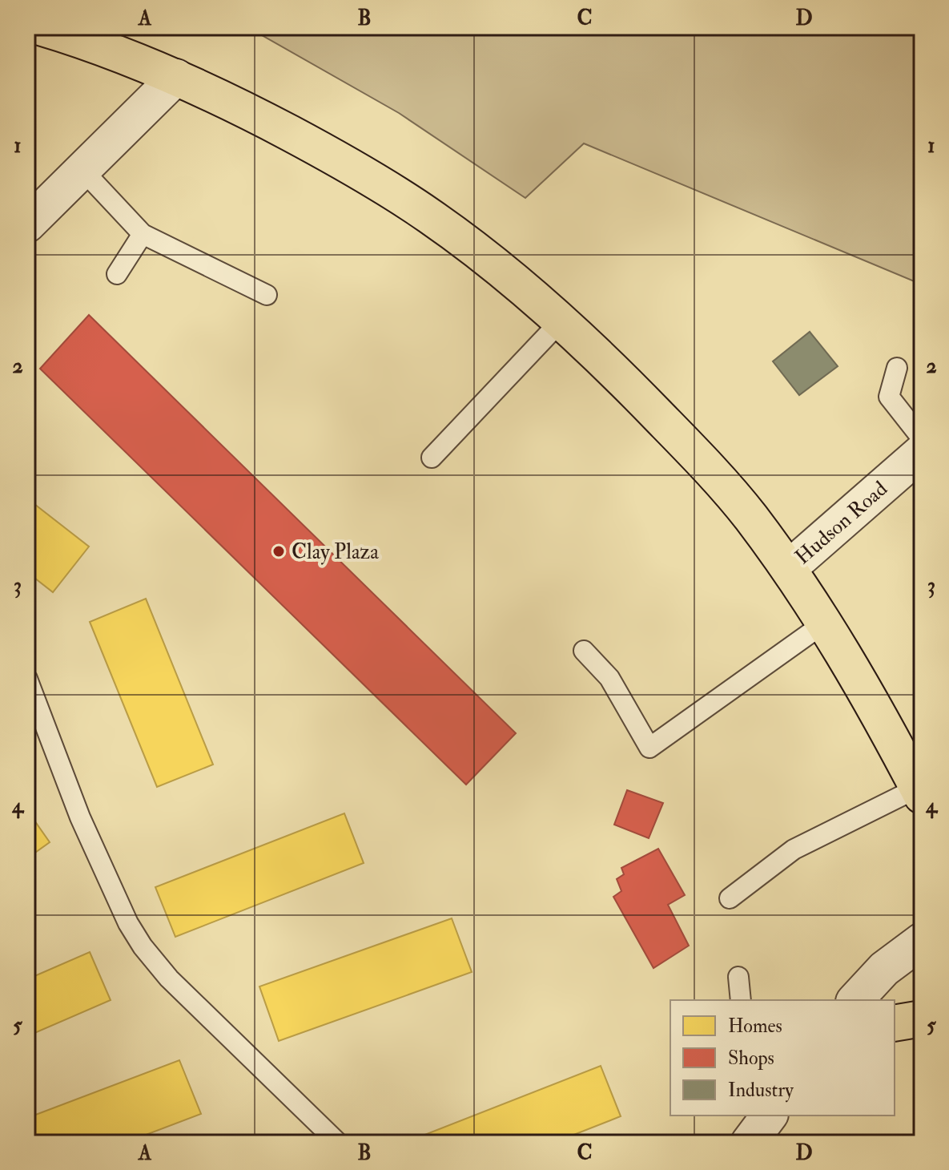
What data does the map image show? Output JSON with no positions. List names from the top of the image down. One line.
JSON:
{"streets":{"street":["Hudson Road"]},"places":["Clay Plaza"],"legend":["Homes","Shops","Industry"],"grid":{"columns":["A","B","C","D"],"rows":["1","2","3","4","5"]}}
